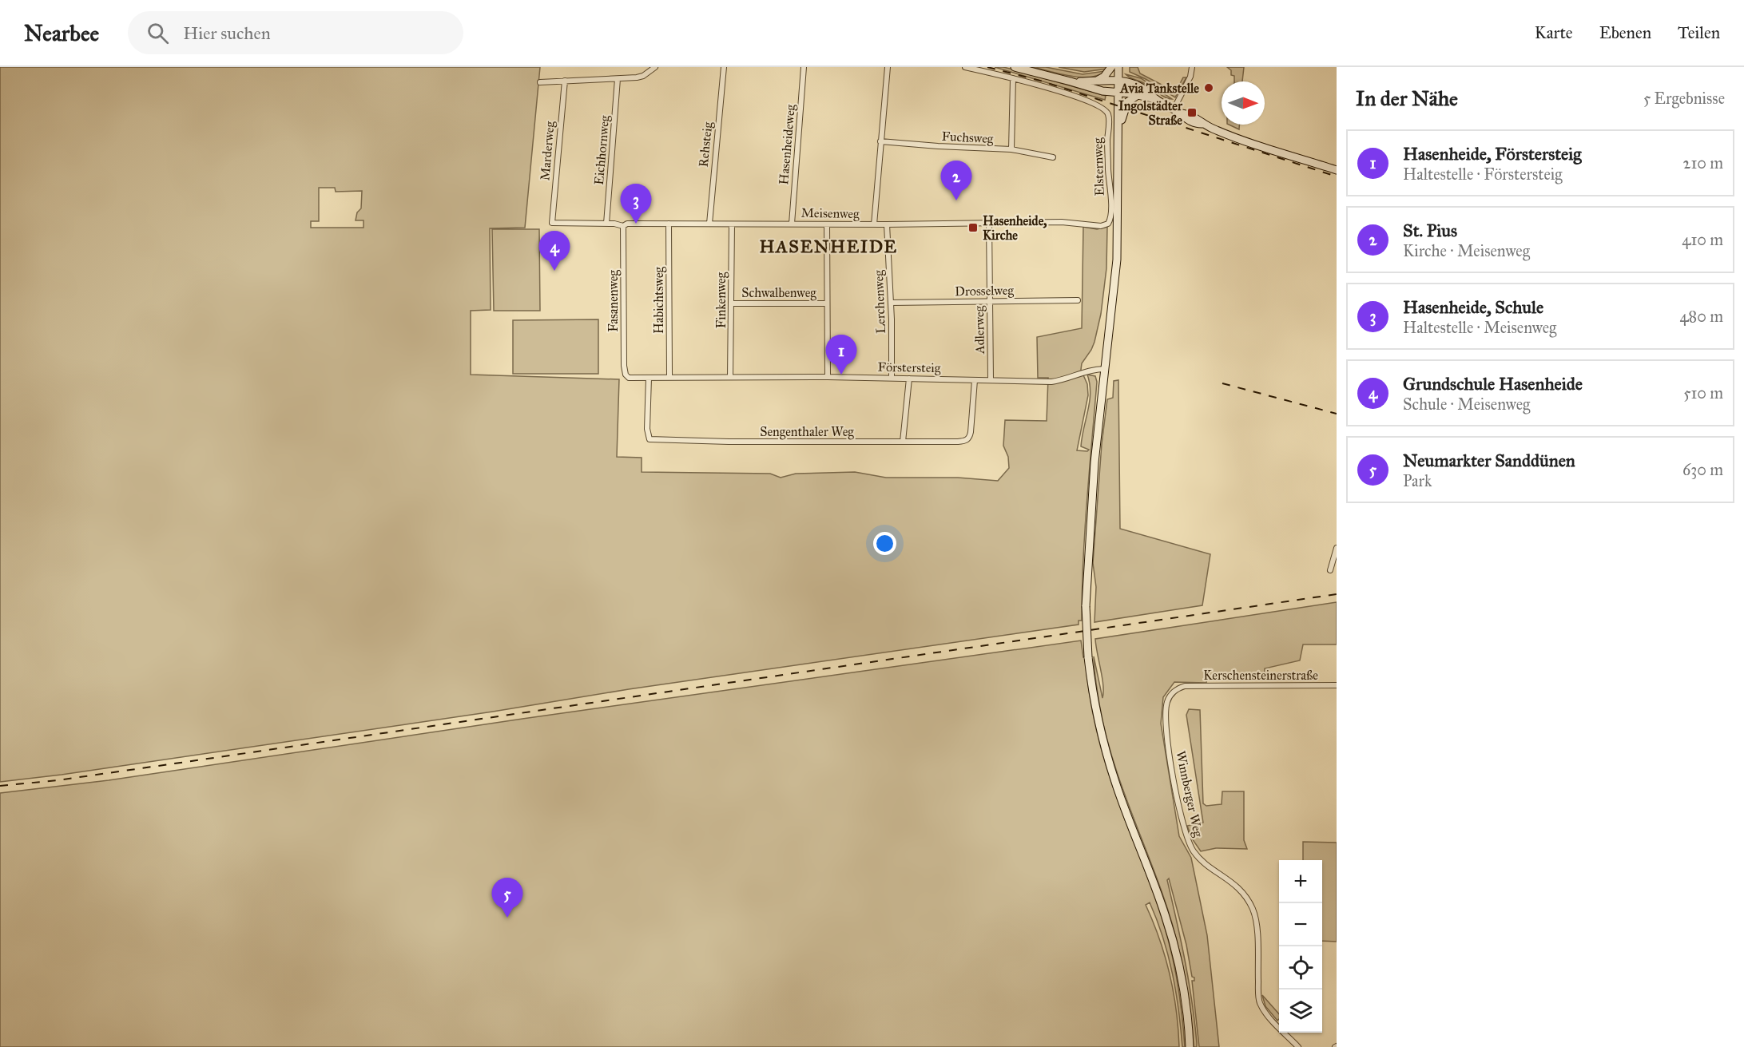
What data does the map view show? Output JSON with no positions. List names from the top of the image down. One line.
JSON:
{"streets":{"street":["Fuchsweg","Rehsteig","Hasenheideweg","Eichhornweg","Marderweg","Elsternweg","Meisenweg","Drosselweg","Schwalbenweg","Habichtsweg","Finkenweg","Fasanenweg","Lerchenweg","Adlerweg","Förstersteig","Sengenthaler Weg","Kerschensteinerstraße","Winnberger Weg"]},"crossings":[["Rehsteig","Meisenweg"],["Hasenheideweg","Meisenweg"],["Eichhornweg","Meisenweg"],["Marderweg","Meisenweg"],["Elsternweg","Meisenweg"],["Meisenweg","Habichtsweg"],["Meisenweg","Finkenweg"],["Meisenweg","Fasanenweg"],["Meisenweg","Lerchenweg"],["Meisenweg","Adlerweg"],["Drosselweg","Lerchenweg"],["Drosselweg","Adlerweg"],["Schwalbenweg","Finkenweg"],["Habichtsweg","Förstersteig"],["Finkenweg","Förstersteig"],["Fasanenweg","Förstersteig"],["Lerchenweg","Förstersteig"],["Adlerweg","Förstersteig"],["Förstersteig","Sengenthaler Weg"],["Kerschensteinerstraße","Winnberger Weg"]],"districts":["HASENHEIDE"],"places":{"other":["Avia Tankstelle"],"transit":["Ingolstädter Straße","Hasenheide, Kirche"]},"north":"right","page":{"header":"Nearbee","search":"Hier suchen","nav":["Karte","Ebenen","Teilen"],"heading":["In der Nähe","5 Ergebnisse"],"list":[{"mark":"1","name":"Hasenheide, Förstersteig","note":"Haltestelle · Förstersteig","value":"210 m"},{"mark":"2","name":"St. Pius","note":"Kirche · Meisenweg","value":"410 m"},{"mark":"3","name":"Hasenheide, Schule","note":"Haltestelle · Meisenweg","value":"480 m"},{"mark":"4","name":"Grundschule Hasenheide","note":"Schule · Meisenweg","value":"510 m"},{"mark":"5","name":"Neumarkter Sanddünen","note":"Park","value":"630 m"}],"pins":["2","3","4","1","5"],"map_buttons":["+","−"]}}
